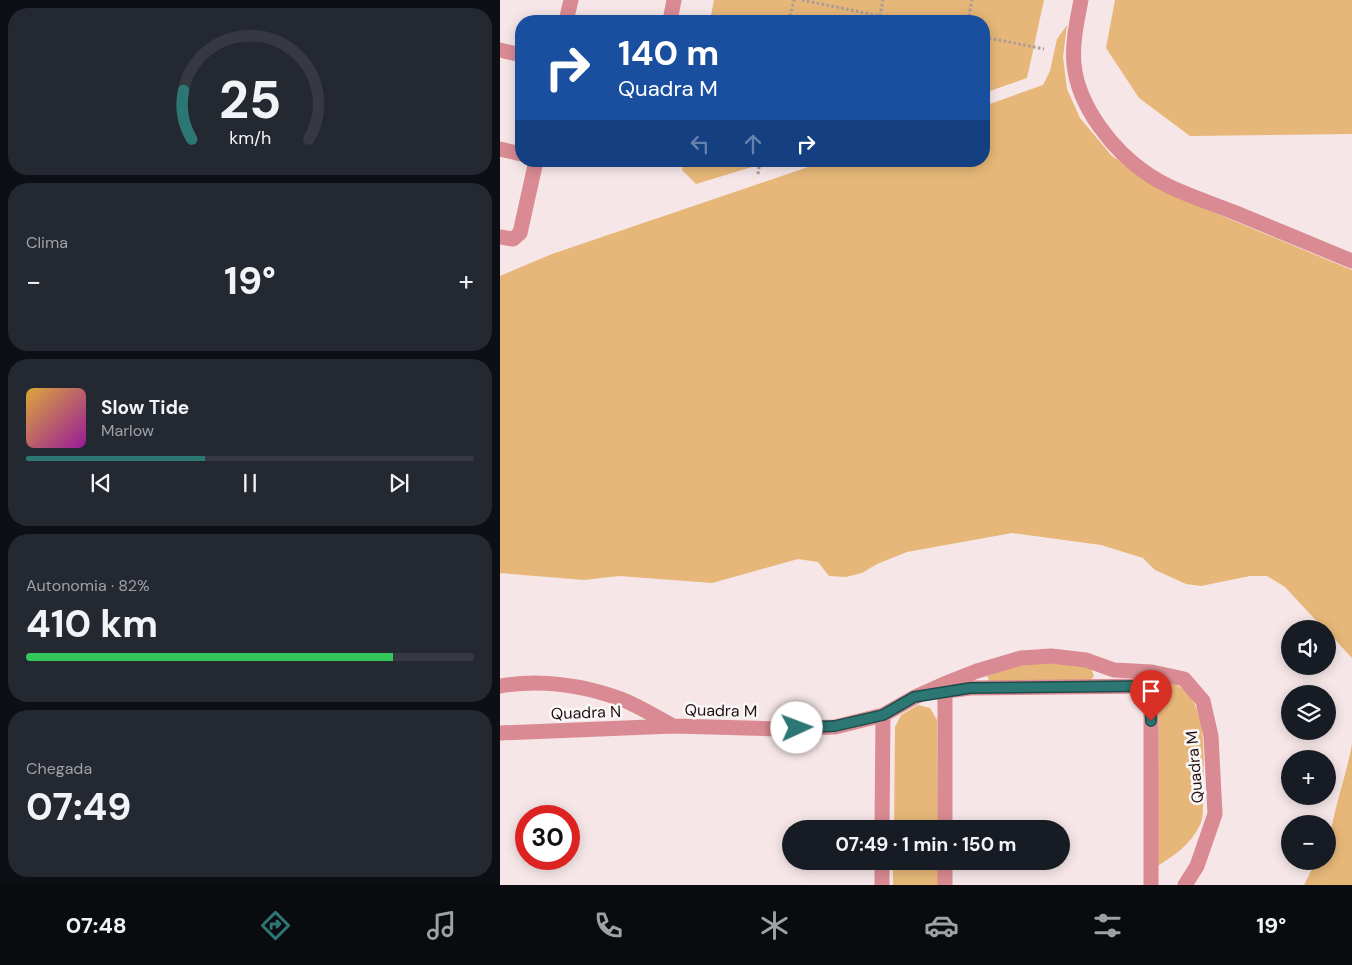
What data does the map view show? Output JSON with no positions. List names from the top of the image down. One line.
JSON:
{"streets":{"street":["Quadra M","Quadra N"]},"crossings":[["Quadra M","Quadra N"]],"page":{"turn":["140 m","Quadra M"],"tile":["Clima",["Autonomia · 82%","410 km"],["Chegada","07:49"]],"heat":["−","19°","+"],"song":["Slow Tide","Marlow"],"map_buttons":["+","−"],"limit":"30","trip":"07:49 · 1 min · 150 m","tabs":["07:48","19°"],"gauge":["25","km/h"]}}
